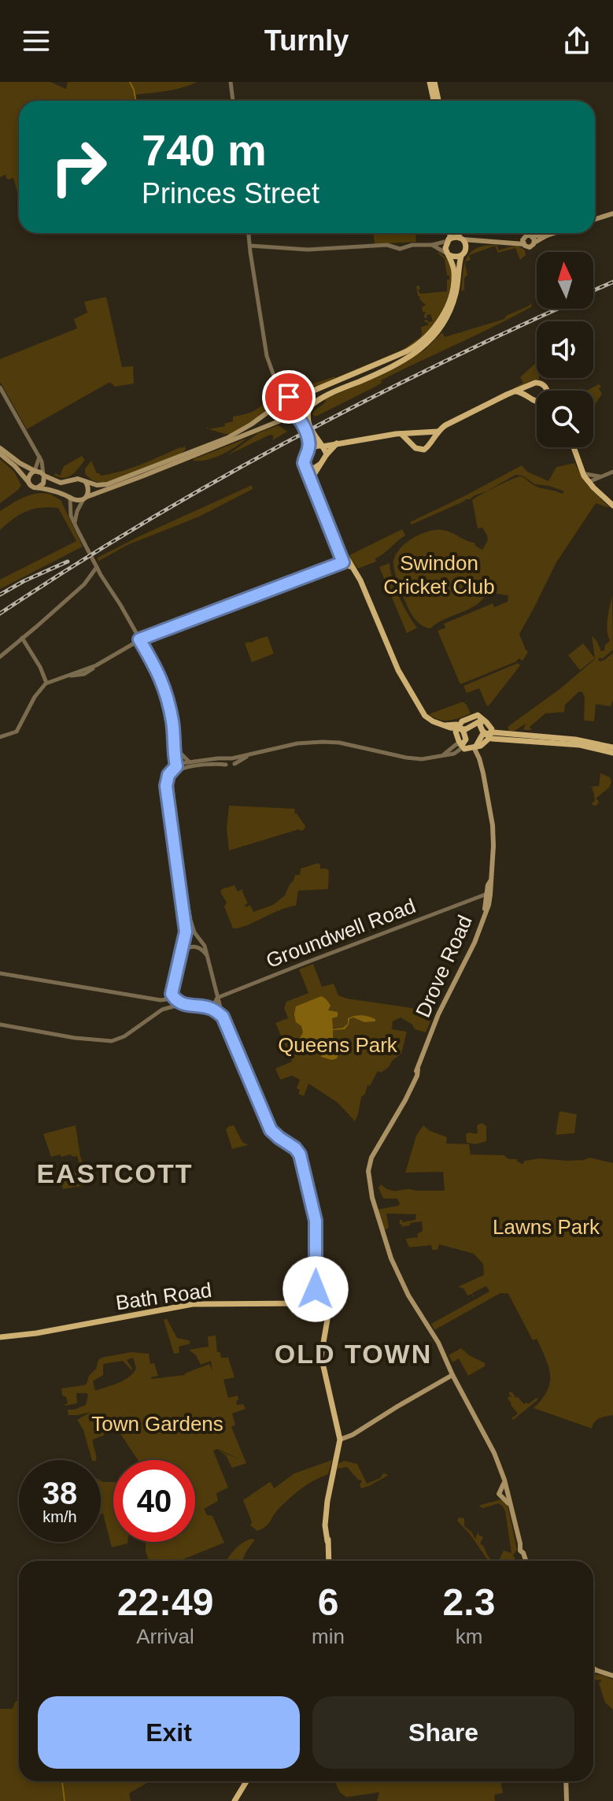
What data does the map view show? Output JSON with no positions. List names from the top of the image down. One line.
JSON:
{"streets":{"main road":["Drove Road","Bath Road"],"street":["Groundwell Road"]},"crossings":[["Groundwell Road","Drove Road"]],"districts":["EASTCOTT","OLD TOWN"],"parks":["Swindon Cricket Club","Queens Park","Lawns Park","Town Gardens"],"north":"top","page":{"header":"Turnly","turn":["740 m","Princes Street"],"speed":"38 km/h","limit":"40","eta":["22:49","Arrival","6","min","2.3","km"],"buttons":["Exit","Share"]}}
